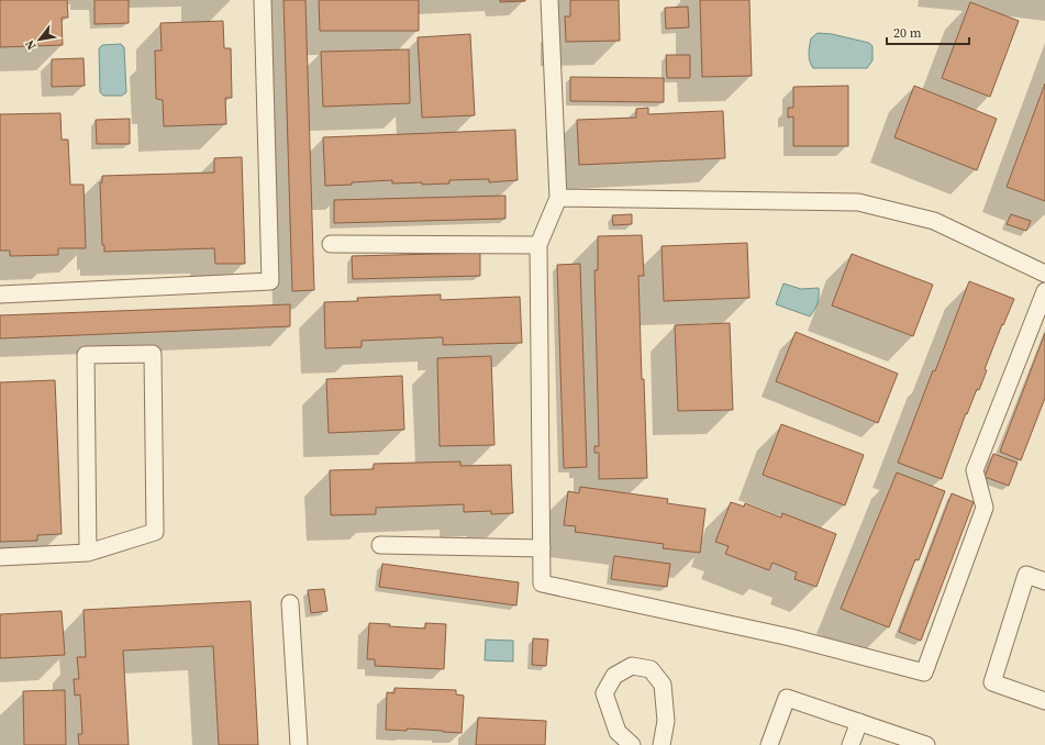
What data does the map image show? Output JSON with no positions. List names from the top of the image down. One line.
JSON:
{"scale_bar":"20 m","north":"bottom left"}
